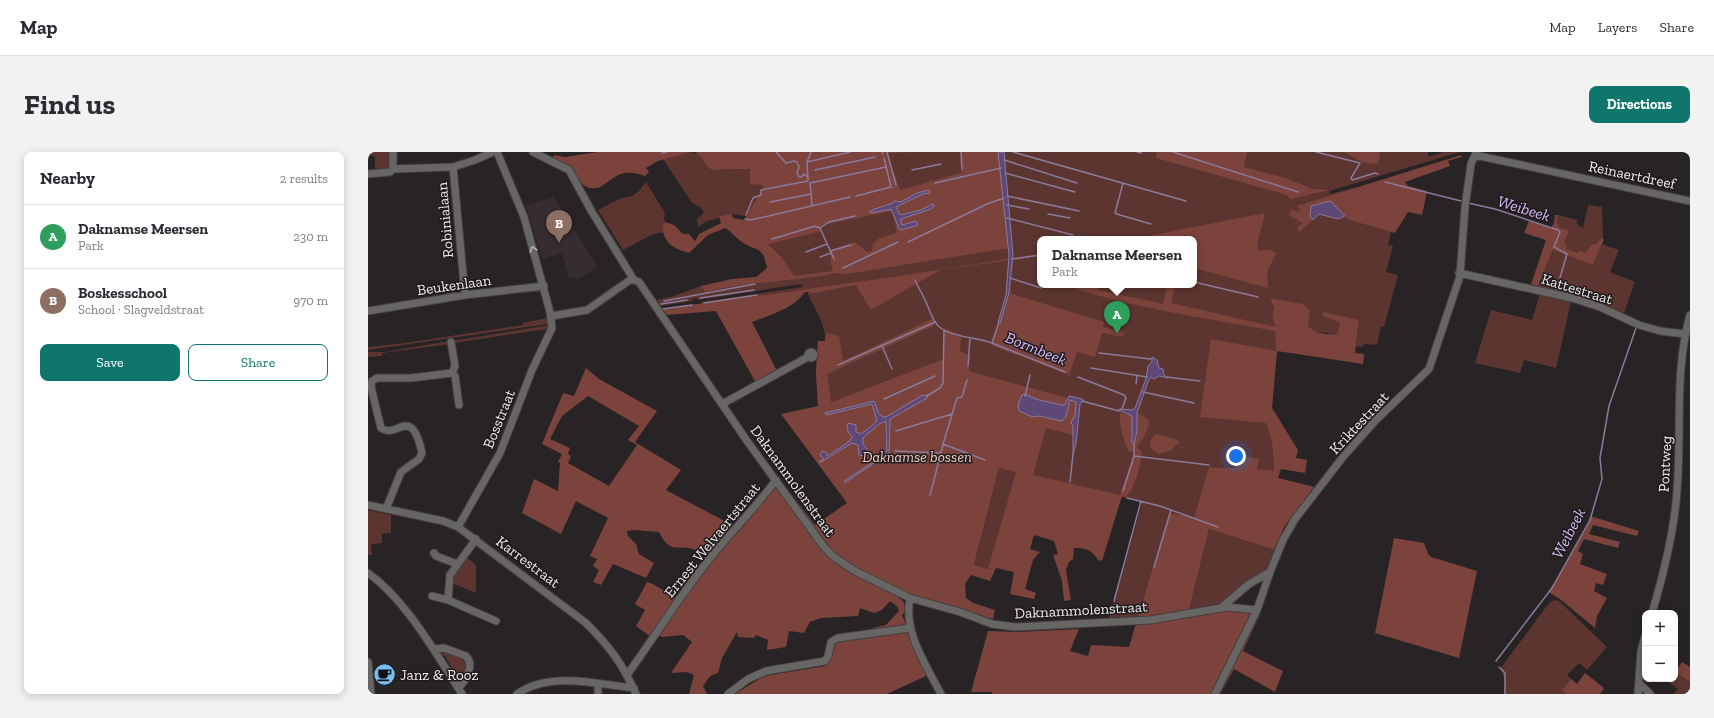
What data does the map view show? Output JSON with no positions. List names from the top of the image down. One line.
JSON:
{"streets":{"street":["Reinaertdreef","Robinialaan","Beukenlaan","Kattestraat","Bosstraat","Kriktestraat","Pontweg","Daknammolenstraat","Ernest Welvaertstraat","Karrestraat"]},"crossings":[["Reinaertdreef","Kriktestraat"],["Robinialaan","Beukenlaan"],["Beukenlaan","Bosstraat"],["Kattestraat","Kriktestraat"],["Kattestraat","Pontweg"],["Bosstraat","Karrestraat"],["Kriktestraat","Daknammolenstraat"],["Daknammolenstraat","Ernest Welvaertstraat"],["Ernest Welvaertstraat","Karrestraat"]],"one_way":["Bosstraat"],"water":["Weibeek","Bormbeek"],"parks":["Daknamse bossen"],"places":{"cafe":["Janz & Rooz"]},"page":{"header":"Map","nav":["Map","Layers","Share"],"buttons":["Directions",["Save","Share"]],"title":"Find us","heading":["Nearby","2 results"],"list":[{"mark":"A","name":"Daknamse Meersen","note":"Park","value":"230 m"},{"mark":"B","name":"Boskesschool","note":"School · Slagveldstraat","value":"970 m"}],"pins":["B","A"],"popup":["Daknamse Meersen","Park"],"map_buttons":["+","−"]}}
